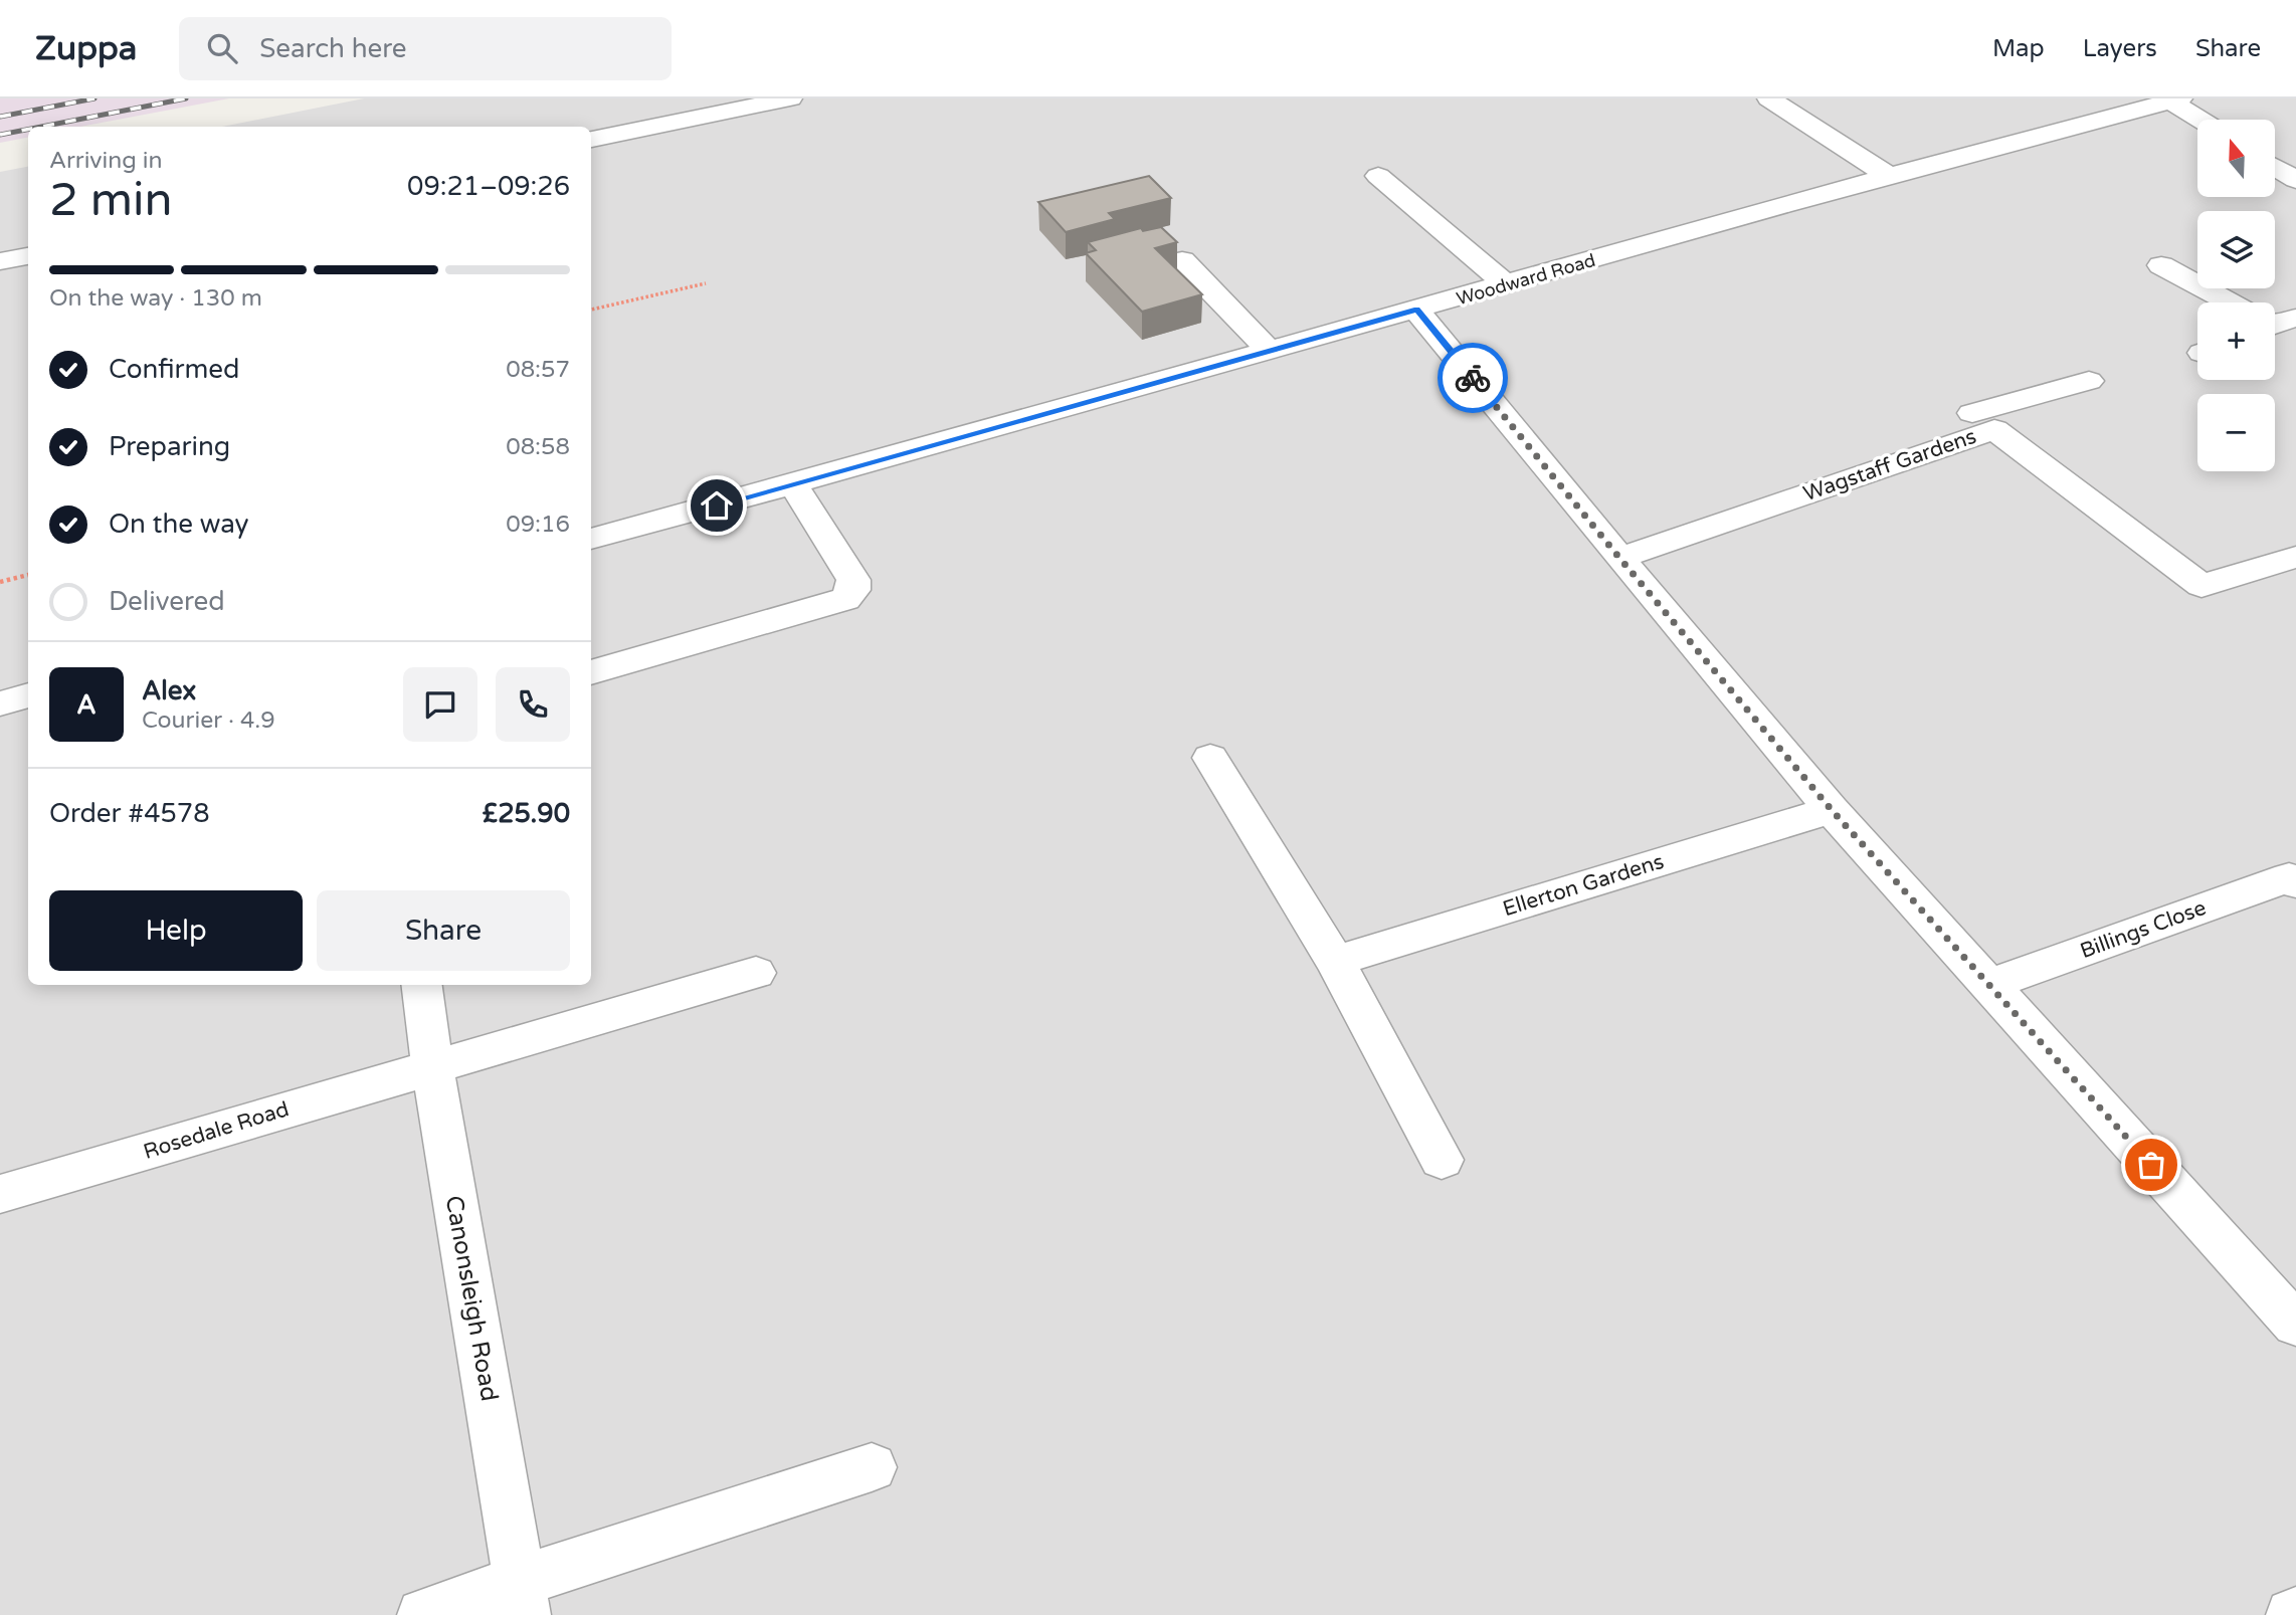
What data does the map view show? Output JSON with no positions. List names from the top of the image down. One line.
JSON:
{"streets":{"street":["Woodward Road","Wagstaff Gardens","Ellerton Gardens","Billings Close","Rosedale Road","Canonsleigh Road"]},"crossings":[["Rosedale Road","Canonsleigh Road"]],"north":"top","page":{"header":"Zuppa","search":"Search here","nav":["Map","Layers","Share"],"map_buttons":["+","−"],"heading":["2 min","Arriving in","09:21–09:26"],"panel":["Alex","Courier · 4.9","Order #4578","£25.90"],"bar":"On the way · 130 m","list":[["Confirmed","08:57"],["Preparing","08:58"],["On the way","09:16"],"Delivered"],"round":"A","buttons":["Help","Share"]}}
